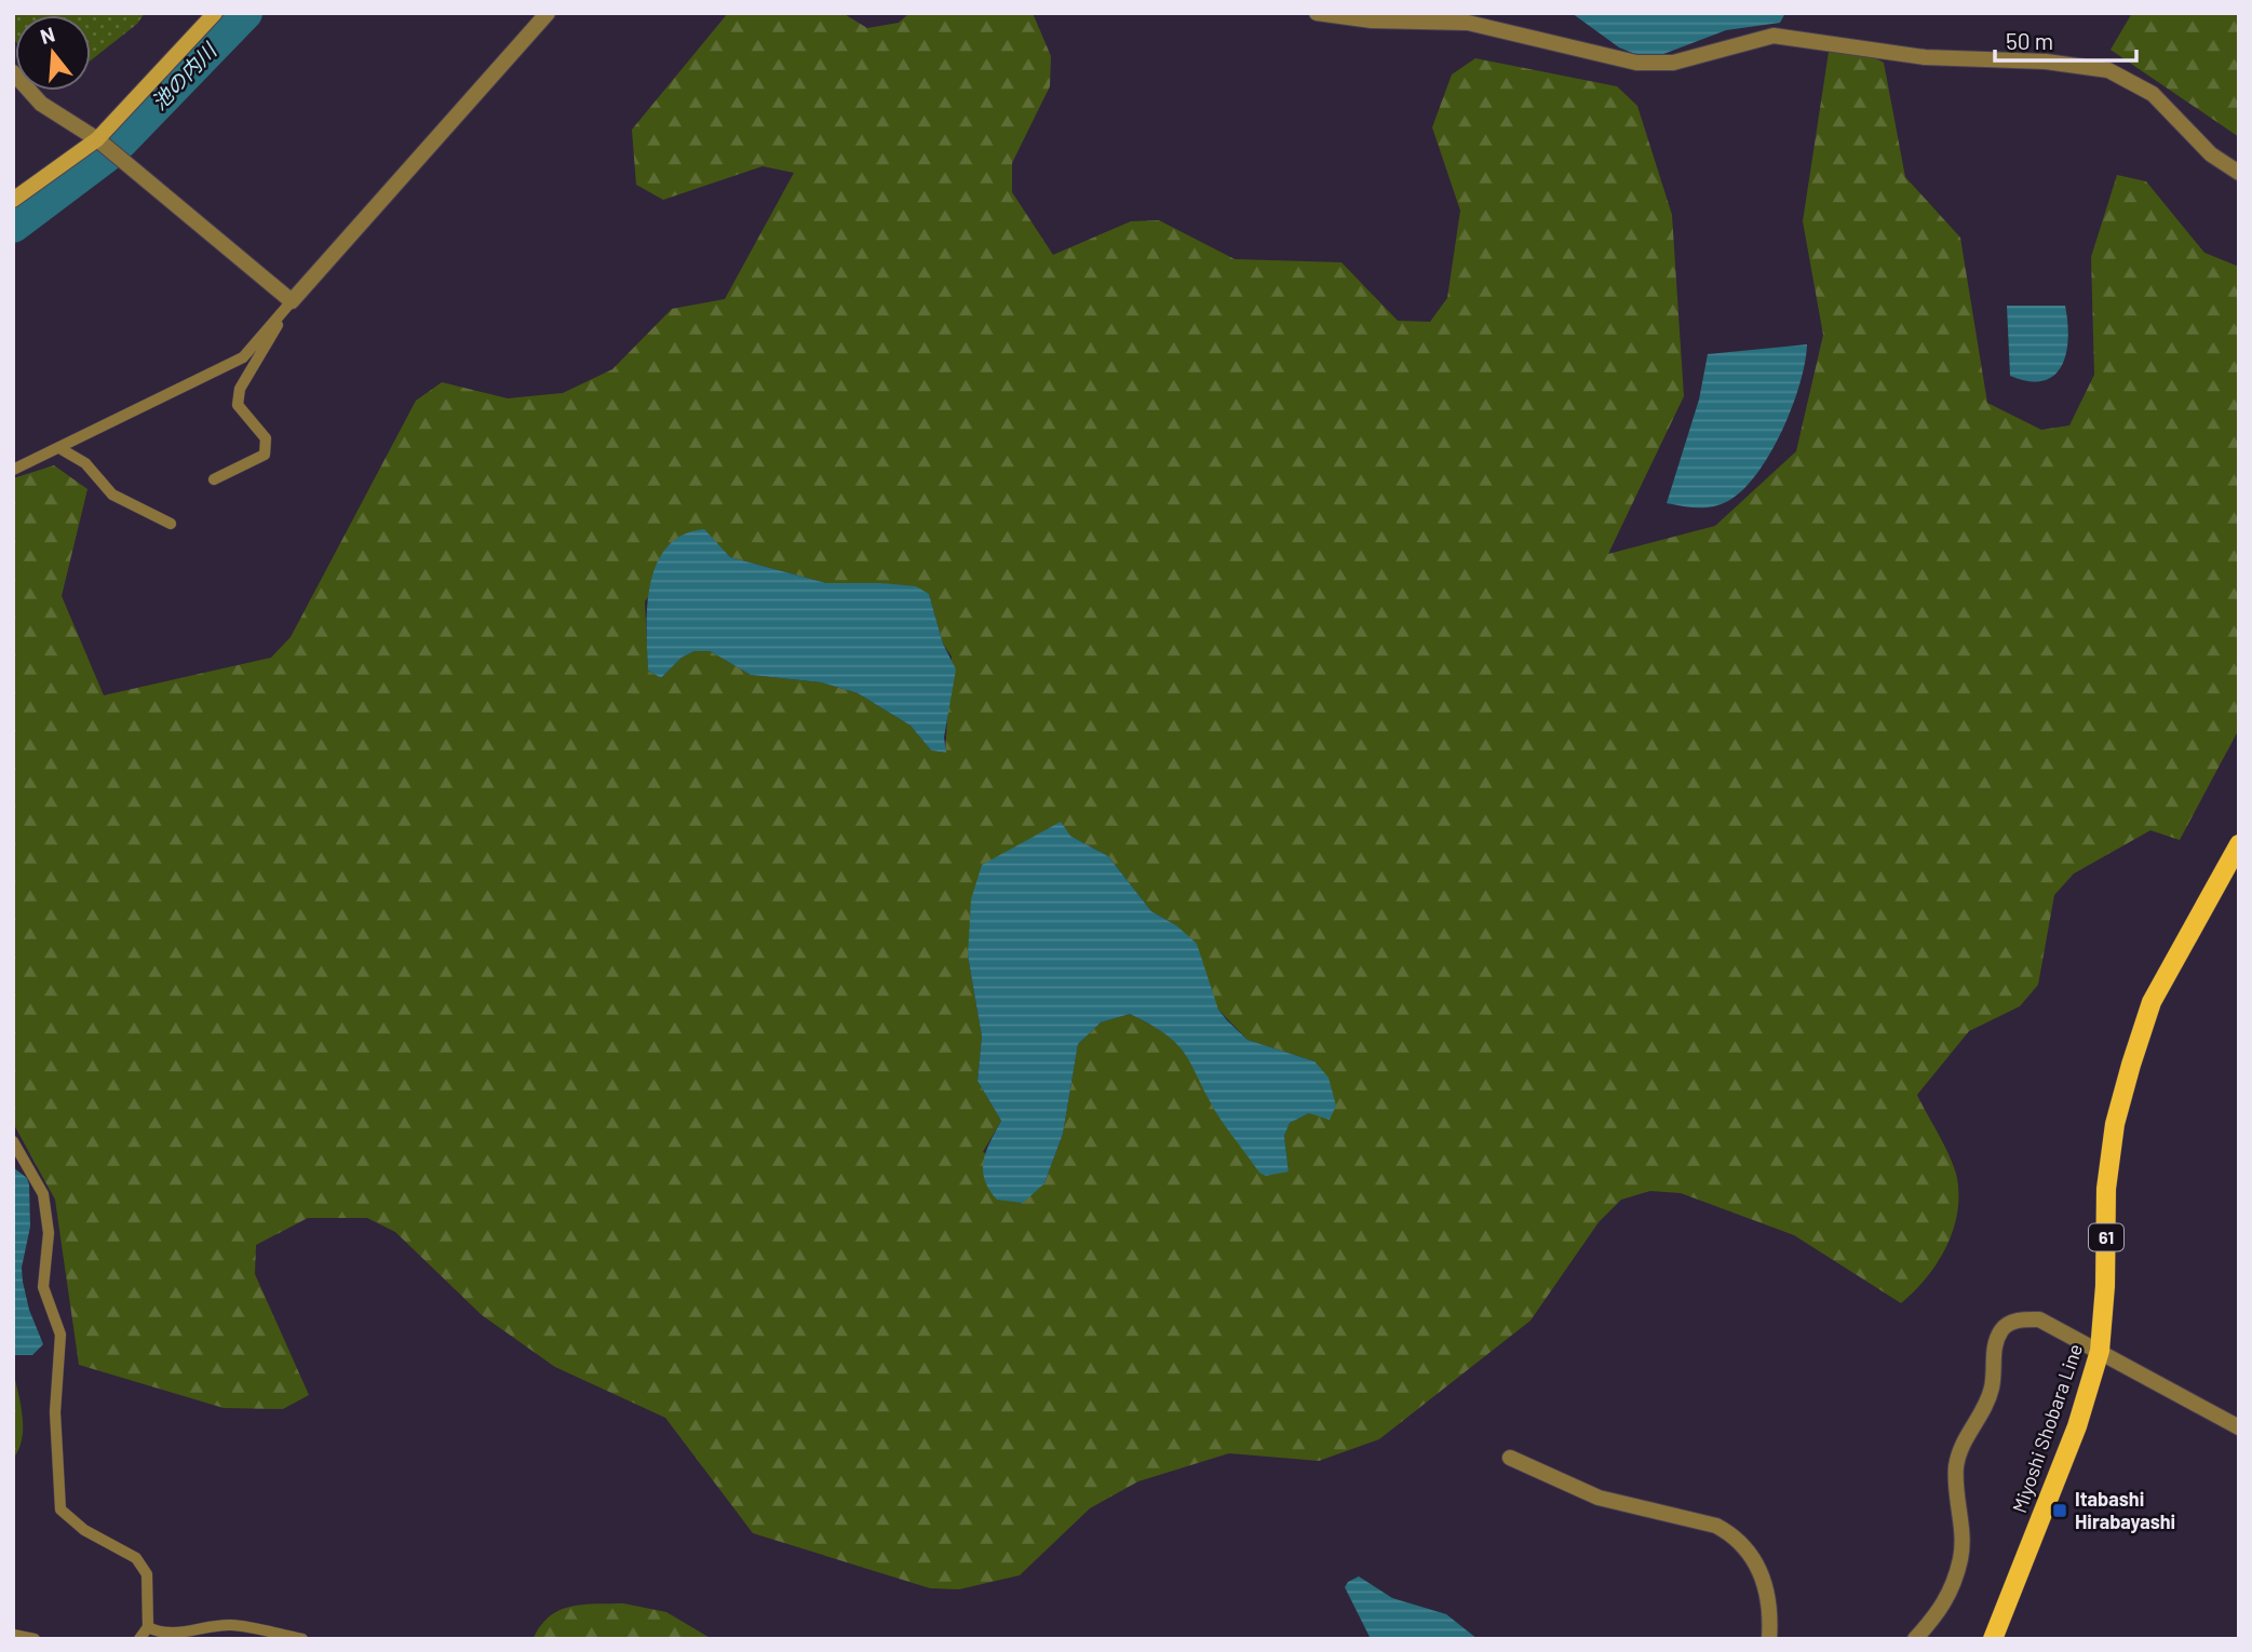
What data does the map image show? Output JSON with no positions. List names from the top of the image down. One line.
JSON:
{"streets":{"main road":["61","Miyoshi Shobara Line"]},"water":["池の内川"],"places":{"transit":["Itabashi Hirabayashi"]},"scale_bar":"50 m","north":"top"}
